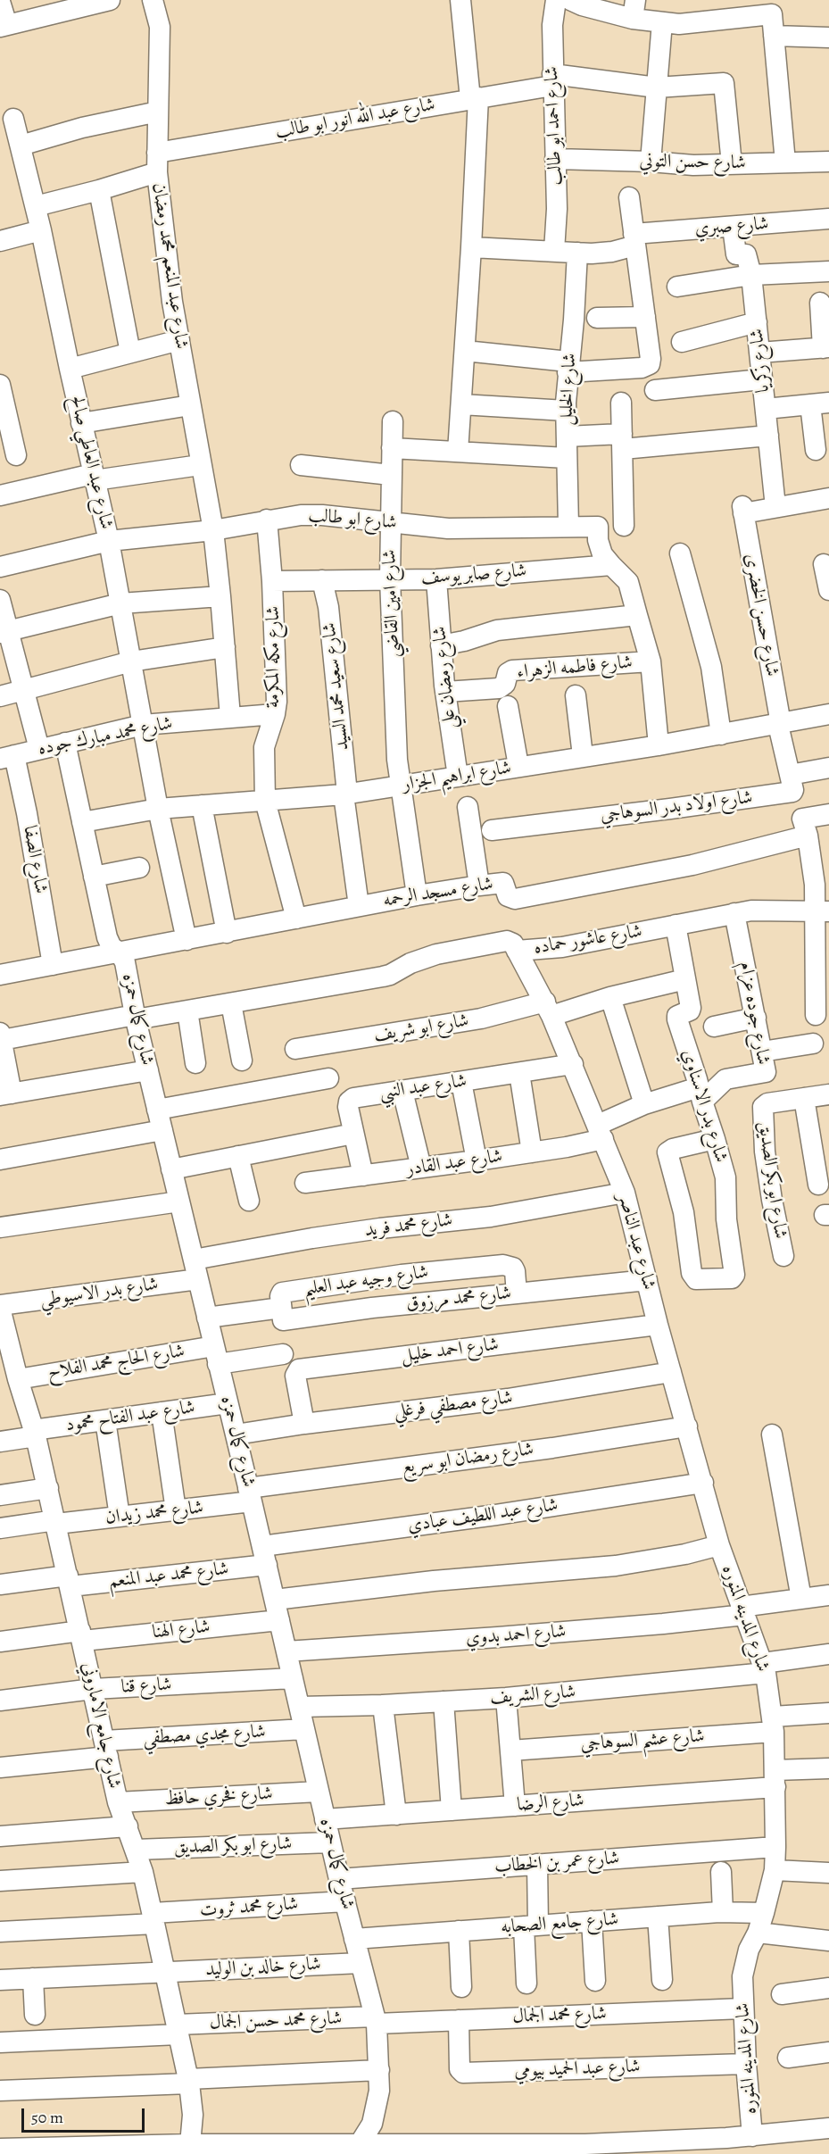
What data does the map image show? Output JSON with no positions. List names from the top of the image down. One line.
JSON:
{"streets":{"street":["شارع عبد الله انور ابو طالب","شارع احمد ابو طالب","شارع حسن التوني","شارع صبري","شارع عبد المنعم محمد رمضان","شارع زكريا","شارع الخليل","شارع عبد العاطي صالح","شارع ابو طالب","شارع صابر يوسف","شارع امين القاضي","شارع حسن الخضرى","شارع مكه المكرمة","شارع فاطمه الزهراء","شارع رمضان علي","شارع سعيد محمد السيد","شارع محمد مبارك جوده","شارع ابراهيم الجزار","شارع اولاد بدر السوهاجي","شارع الصفا","شارع مسجد الرحمه","شارع عاشور حماده","شارع جوده عزام","شارع كمال حمزه","شارع ابو شريف","شارع عبد النبي","شارع بدر الاسناوي","شارع عبد القادر","شارع ابو بكر الصديق","شارع محمد فريد","شارع عبد الناصر","شارع وجيه عبد العليم","شارع بدر الاسيوطي","شارع محمد مرزوق","شارع احمد خليل","شارع الحاج محمد الفلاح","شارع مصطفي فرغلي","شارع عبد الفتاح محمود","شارع رمضان ابو سريع","شارع محمد زيدان","شارع عبد اللطيف عبادي","شارع محمد عبد المنعم","شارع المدينه المنوره","شارع الهنا","شارع احمد بدوي","شارع قنا","شارع الشريف","شارع جامع الاماروني","شارع مجدي مصطفي","شارع عشم السوهاجي","شارع فخري حافظ","شارع الرضا","شارع عمر بن الخطاب","شارع محمد ثروت","شارع جامع الصحابه","شارع خالد بن الوليد","شارع محمد الجمال","شارع محمد حسن الجمال","شارع عبد الحميد بيومي"]},"crossings":[["شارع عبد الله انور ابو طالب","شارع احمد ابو طالب"],["شارع عبد الله انور ابو طالب","شارع حسن التوني"],["شارع عبد الله انور ابو طالب","شارع عبد المنعم محمد رمضان"],["شارع عبد الله انور ابو طالب","شارع عبد العاطي صالح"],["شارع احمد ابو طالب","شارع حسن التوني"],["شارع احمد ابو طالب","شارع صبري"],["شارع صبري","شارع زكريا"],["شارع صبري","شارع الخليل"],["شارع عبد المنعم محمد رمضان","شارع ابو طالب"],["شارع عبد المنعم محمد رمضان","شارع محمد مبارك جوده"],["شارع زكريا","شارع حسن الخضرى"],["شارع الخليل","شارع ابو طالب"],["شارع عبد العاطي صالح","شارع ابو طالب"],["شارع عبد العاطي صالح","شارع محمد مبارك جوده"],["شارع عبد العاطي صالح","شارع ابراهيم الجزار"],["شارع عبد العاطي صالح","شارع مسجد الرحمه"],["شارع ابو طالب","شارع صابر يوسف"],["شارع ابو طالب","شارع امين القاضي"],["شارع ابو طالب","شارع مكه المكرمة"],["شارع صابر يوسف","شارع امين القاضي"],["شارع صابر يوسف","شارع مكه المكرمة"],["شارع صابر يوسف","شارع رمضان علي"],["شارع صابر يوسف","شارع سعيد محمد السيد"],["شارع امين القاضي","شارع ابراهيم الجزار"],["شارع امين القاضي","شارع مسجد الرحمه"],["شارع حسن الخضرى","شارع ابراهيم الجزار"],["شارع مكه المكرمة","شارع محمد مبارك جوده"],["شارع مكه المكرمة","شارع ابراهيم الجزار"],["شارع مكه المكرمة","شارع مسجد الرحمه"],["شارع فاطمه الزهراء","شارع رمضان علي"],["شارع رمضان علي","شارع ابراهيم الجزار"],["شارع سعيد محمد السيد","شارع ابراهيم الجزار"],["شارع سعيد محمد السيد","شارع مسجد الرحمه"],["شارع محمد مبارك جوده","شارع الصفا"],["شارع محمد مبارك جوده","شارع كمال حمزه"],["شارع ابراهيم الجزار","شارع كمال حمزه"],["شارع الصفا","شارع مسجد الرحمه"],["شارع مسجد الرحمه","شارع كمال حمزه"],["شارع عاشور حماده","شارع جوده عزام"],["شارع عاشور حماده","شارع كمال حمزه"],["شارع عاشور حماده","شارع بدر الاسناوي"],["شارع عاشور حماده","شارع عبد الناصر"],["شارع جوده عزام","شارع بدر الاسناوي"],["شارع جوده عزام","شارع عبد القادر"],["شارع كمال حمزه","شارع ابو بكر الصديق"],["شارع كمال حمزه","شارع محمد فريد"],["شارع كمال حمزه","شارع وجيه عبد العليم"],["شارع كمال حمزه","شارع بدر الاسيوطي"],["شارع كمال حمزه","شارع الحاج محمد الفلاح"],["شارع كمال حمزه","شارع مصطفي فرغلي"],["شارع كمال حمزه","شارع عبد الفتاح محمود"],["شارع كمال حمزه","شارع رمضان ابو سريع"],["شارع كمال حمزه","شارع محمد زيدان"],["شارع كمال حمزه","شارع عبد اللطيف عبادي"],["شارع كمال حمزه","شارع محمد عبد المنعم"],["شارع كمال حمزه","شارع المدينه المنوره"],["شارع كمال حمزه","شارع الهنا"],["شارع كمال حمزه","شارع احمد بدوي"],["شارع كمال حمزه","شارع قنا"],["شارع كمال حمزه","شارع الشريف"],["شارع كمال حمزه","شارع مجدي مصطفي"],["شارع كمال حمزه","شارع فخري حافظ"],["شارع كمال حمزه","شارع الرضا"],["شارع كمال حمزه","شارع عمر بن الخطاب"],["شارع كمال حمزه","شارع محمد ثروت"],["شارع كمال حمزه","شارع جامع الصحابه"],["شارع كمال حمزه","شارع خالد بن الوليد"],["شارع كمال حمزه","شارع محمد الجمال"],["شارع كمال حمزه","شارع محمد حسن الجمال"],["شارع ابو شريف","شارع بدر الاسناوي"],["شارع ابو شريف","شارع عبد الناصر"],["شارع عبد النبي","شارع عبد القادر"],["شارع عبد النبي","شارع عبد الناصر"],["شارع بدر الاسناوي","شارع عبد القادر"],["شارع عبد القادر","شارع عبد الناصر"],["شارع ابو بكر الصديق","شارع جامع الاماروني"],["شارع محمد فريد","شارع عبد الناصر"],["شارع محمد فريد","شارع بدر الاسيوطي"],["شارع عبد الناصر","شارع محمد مرزوق"],["شارع عبد الناصر","شارع احمد خليل"],["شارع عبد الناصر","شارع مصطفي فرغلي"],["شارع عبد الناصر","شارع رمضان ابو سريع"],["شارع عبد الناصر","شارع عبد اللطيف عبادي"],["شارع عبد الناصر","شارع المدينه المنوره"],["شارع وجيه عبد العليم","شارع محمد مرزوق"],["شارع بدر الاسيوطي","شارع جامع الاماروني"],["شارع احمد خليل","شارع مصطفي فرغلي"],["شارع الحاج محمد الفلاح","شارع جامع الاماروني"],["شارع عبد الفتاح محمود","شارع جامع الاماروني"],["شارع رمضان ابو سريع","شارع محمد زيدان"],["شارع محمد زيدان","شارع جامع الاماروني"],["شارع عبد اللطيف عبادي","شارع محمد عبد المنعم"],["شارع محمد عبد المنعم","شارع جامع الاماروني"],["شارع المدينه المنوره","شارع احمد بدوي"],["شارع المدينه المنوره","شارع الشريف"],["شارع المدينه المنوره","شارع عشم السوهاجي"],["شارع المدينه المنوره","شارع الرضا"],["شارع المدينه المنوره","شارع عمر بن الخطاب"],["شارع المدينه المنوره","شارع جامع الصحابه"],["شارع المدينه المنوره","شارع محمد الجمال"],["شارع المدينه المنوره","شارع عبد الحميد بيومي"],["شارع الهنا","شارع جامع الاماروني"],["شارع قنا","شارع جامع الاماروني"],["شارع جامع الاماروني","شارع مجدي مصطفي"],["شارع جامع الاماروني","شارع فخري حافظ"],["شارع جامع الاماروني","شارع محمد ثروت"],["شارع جامع الاماروني","شارع خالد بن الوليد"],["شارع جامع الاماروني","شارع محمد حسن الجمال"],["شارع محمد الجمال","شارع محمد حسن الجمال"],["شارع محمد الجمال","شارع عبد الحميد بيومي"]],"scale_bar":"50 m"}
